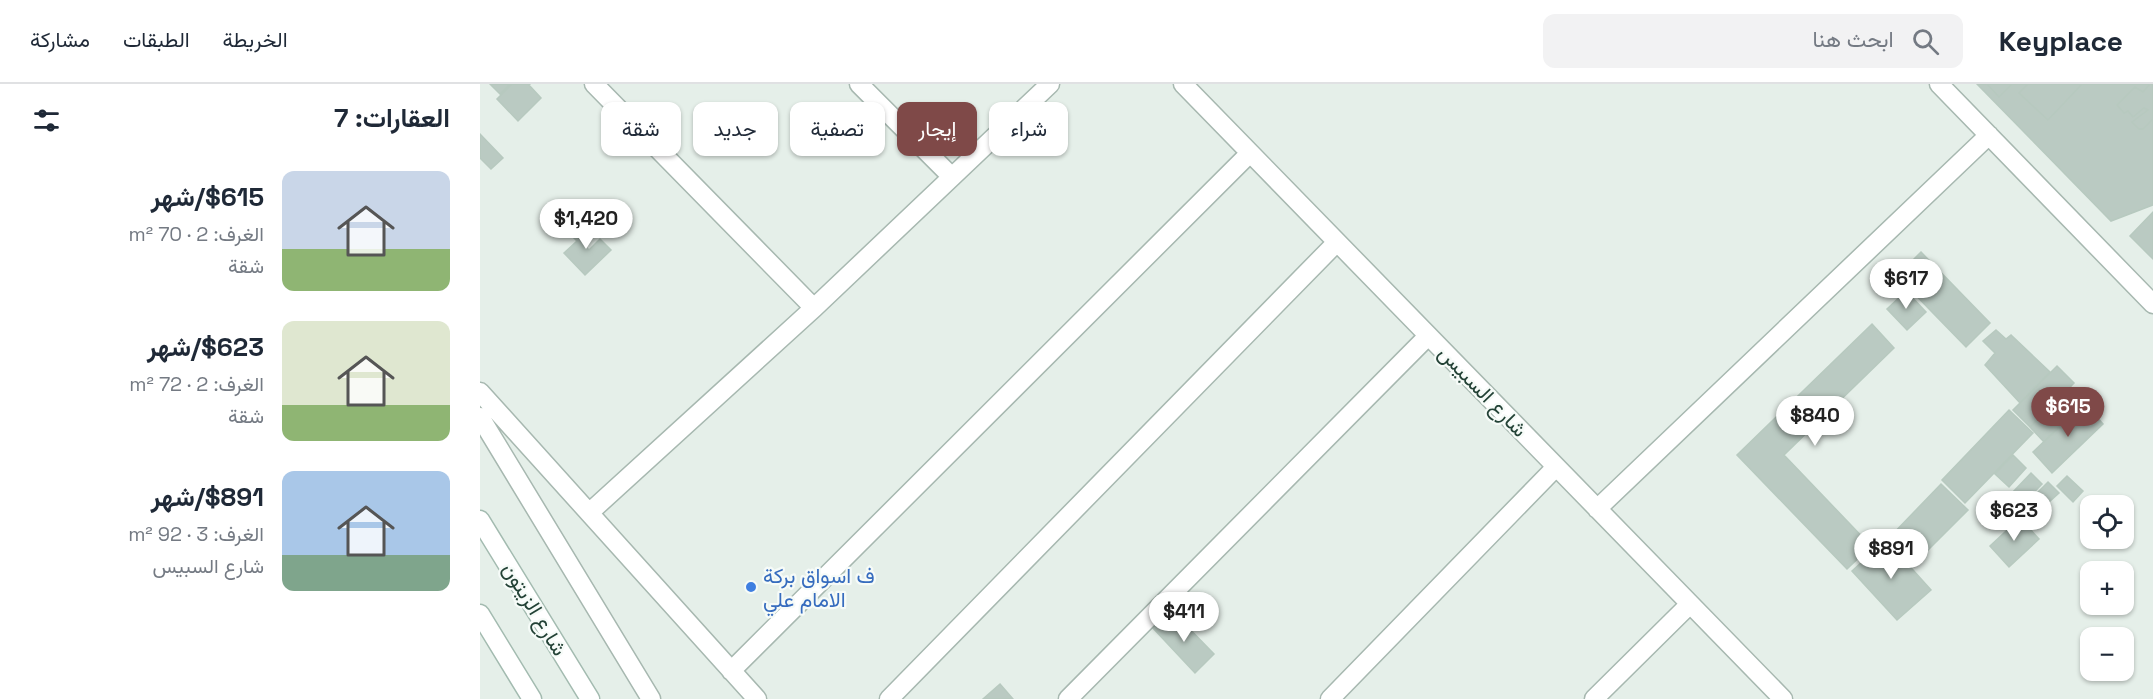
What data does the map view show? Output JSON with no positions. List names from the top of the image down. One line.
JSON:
{"streets":{"street":["شارع السبيس","شارع الزيتون"]},"places":["ف اسواق بركة الامام علي"],"page":{"header":"Keyplace","search":"ابحث هنا","nav":["الخريطة","الطبقات","مشاركة"],"heading":"العقارات: 7","chip":["شراء","إيجار","تصفية","جديد","شقة"],"list":[{"name":"$615/شهر","note":"الغرف: 2 · 70 m² · شقة"},{"name":"$623/شهر","note":"الغرف: 2 · 72 m² · شقة"},{"name":"$891/شهر","note":"الغرف: 3 · 92 m² · شارع السبيس"}],"price":["$1,420","$617","$615","$840","$623","$891","$411"],"map_buttons":["+","−"]}}
